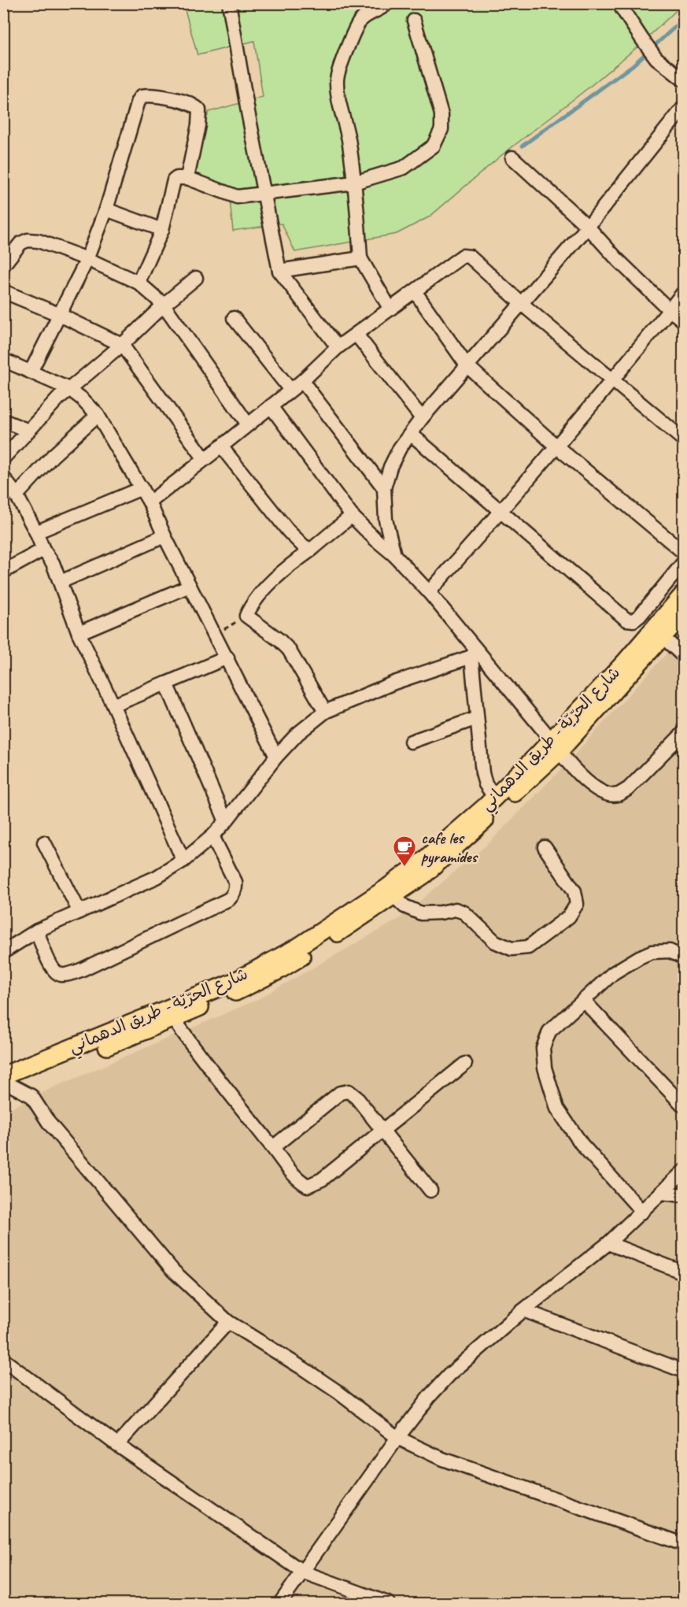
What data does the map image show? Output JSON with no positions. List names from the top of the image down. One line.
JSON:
{"streets":{"main road":["شارع الحرّيّة - طريق الدهماني"]},"places":{"cafe":["cafe les pyramides"]}}
